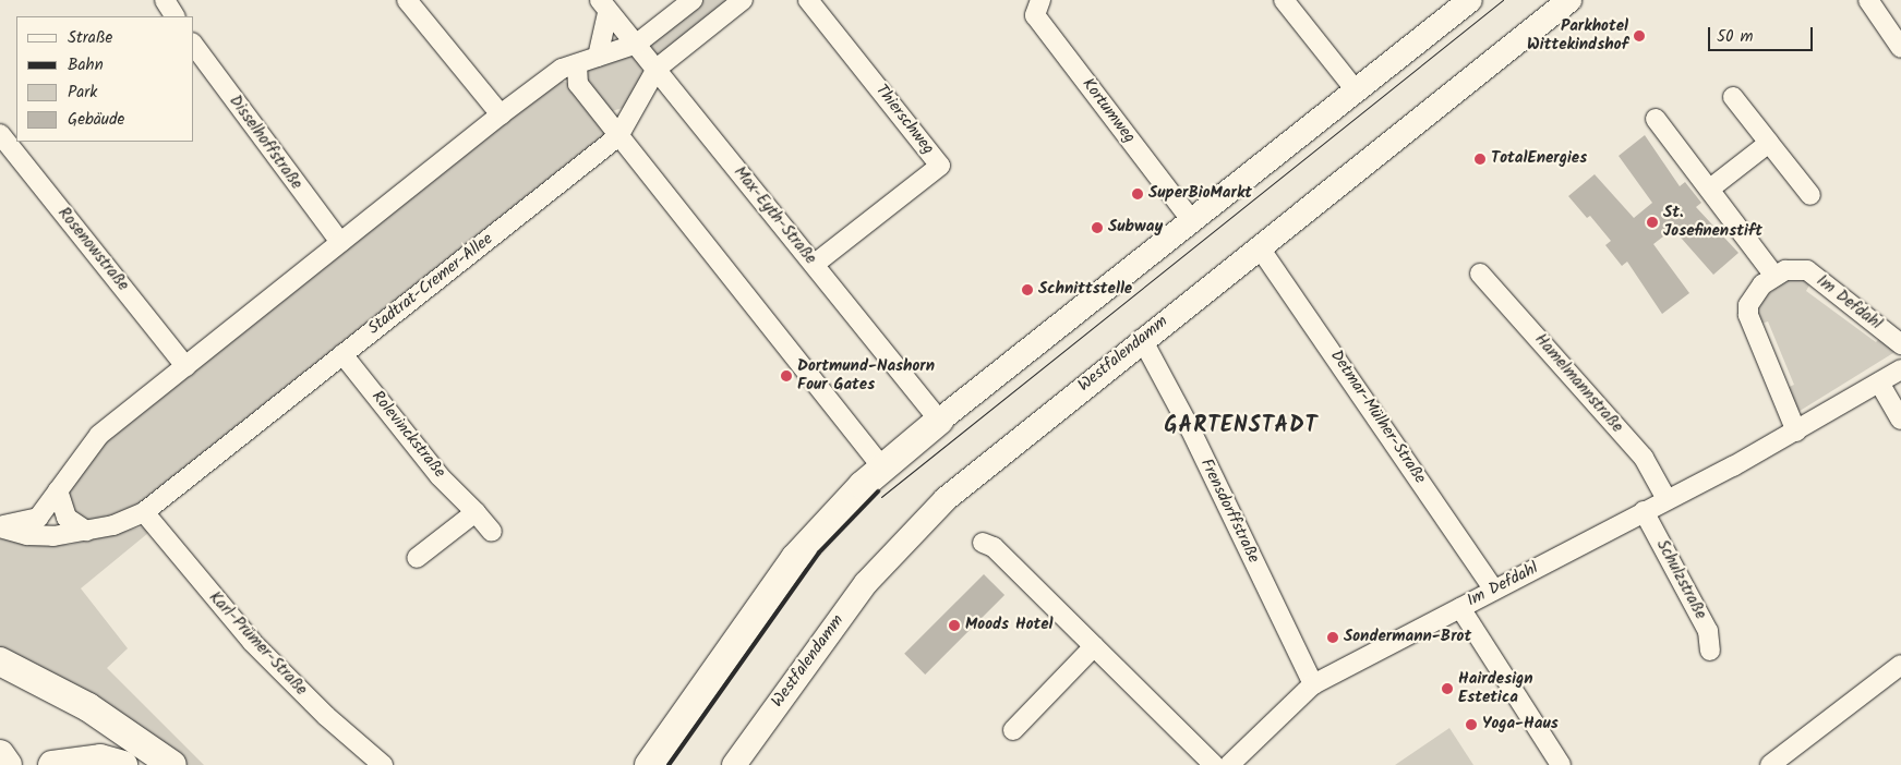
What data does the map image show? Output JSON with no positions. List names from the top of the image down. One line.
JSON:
{"streets":{"main road":["Westfalendamm"],"street":["Kortumweg","Thierschweg","Disselhoffstraße","Max-Eyth-Straße","Rosenowstraße","Stadtrat-Cremer-Allee","Im Defdahl","Hamelmannstraße","Detmar-Mülher-Straße","Rolevinckstraße","Frensdorffstraße","Schulzstraße","Karl-Prümer-Straße"]},"crossings":[["Thierschweg","Max-Eyth-Straße"],["Disselhoffstraße","Stadtrat-Cremer-Allee"],["Max-Eyth-Straße","Stadtrat-Cremer-Allee"],["Rosenowstraße","Stadtrat-Cremer-Allee"],["Stadtrat-Cremer-Allee","Rolevinckstraße"],["Stadtrat-Cremer-Allee","Karl-Prümer-Straße"],["Im Defdahl","Hamelmannstraße"],["Im Defdahl","Detmar-Mülher-Straße"],["Im Defdahl","Frensdorffstraße"],["Im Defdahl","Schulzstraße"],["Westfalendamm","Detmar-Mülher-Straße"],["Westfalendamm","Frensdorffstraße"]],"districts":["GARTENSTADT"],"places":["Parkhotel Wittekindshof","TotalEnergies","SuperBioMarkt","St. Josefinenstift","Subway","Schnittstelle","Dortmund-Nashorn Four Gates","Moods Hotel","Sondermann-Brot","Hairdesign Estetica","Yoga-Haus"],"legend":["Straße","Bahn","Park","Gebäude"],"scale_bar":"50 m"}
